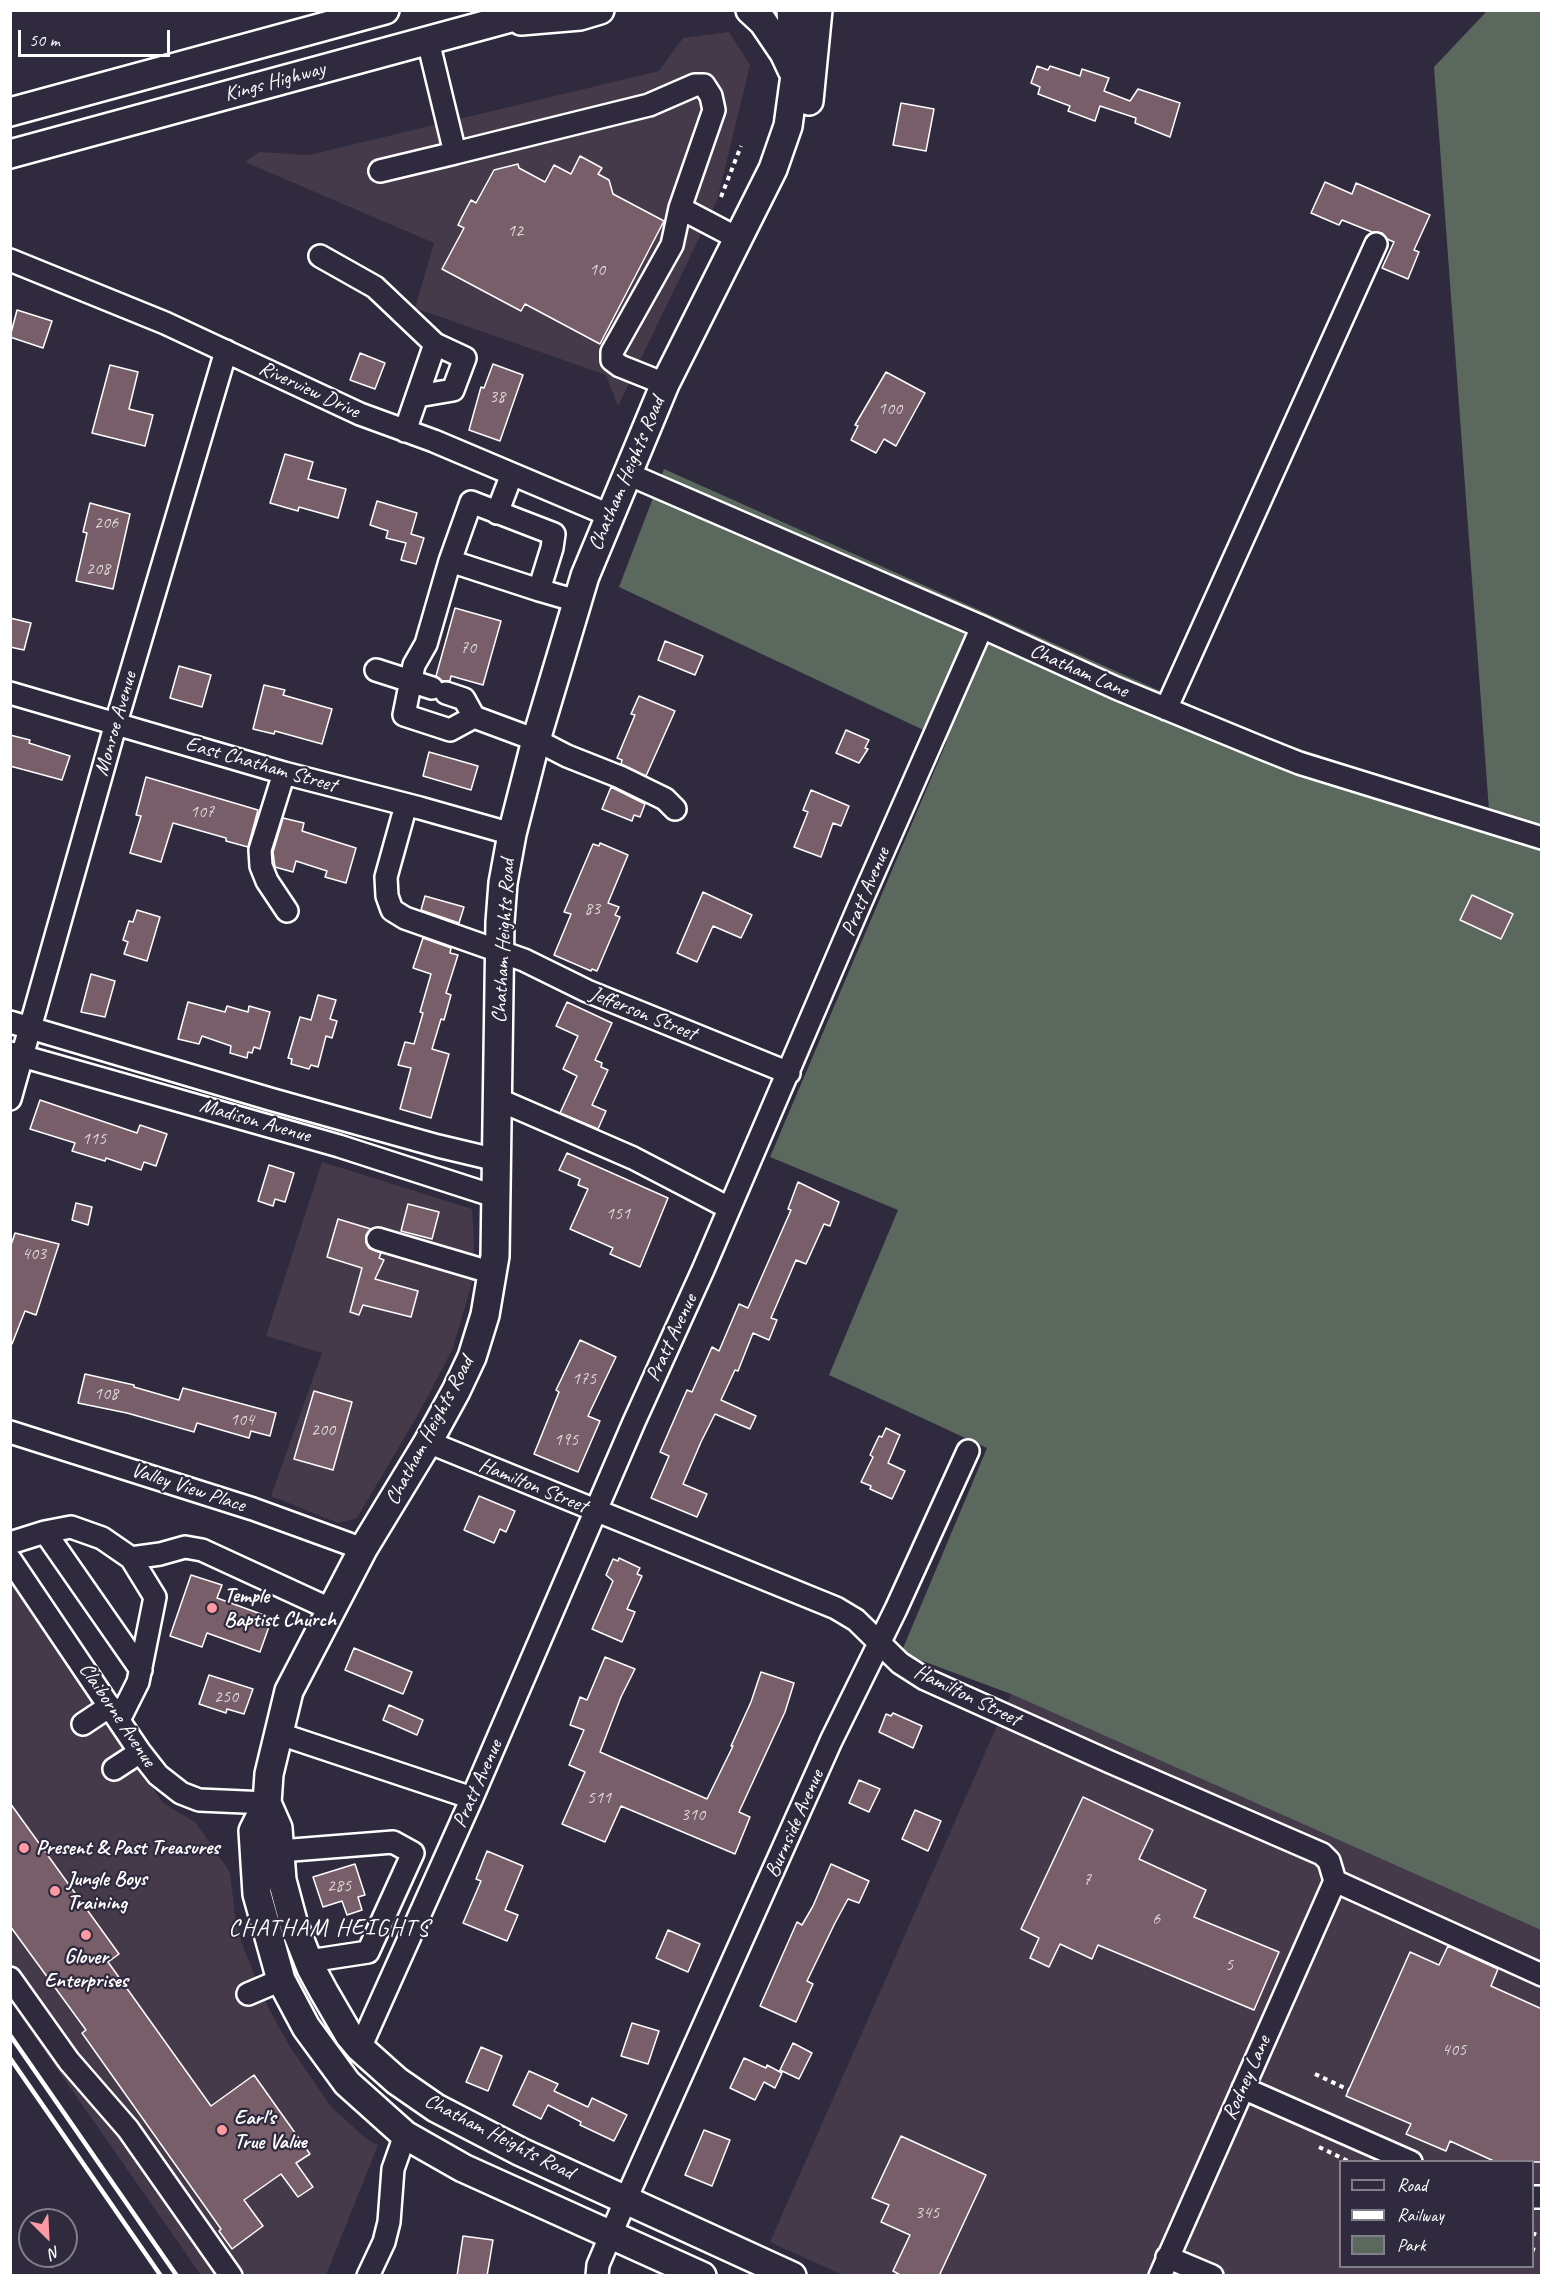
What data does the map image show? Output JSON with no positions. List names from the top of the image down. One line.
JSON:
{"streets":{"main road":["Kings Highway","Chatham Heights Road"],"street":["Riverview Drive","Chatham Lane","Monroe Avenue","East Chatham Street","Pratt Avenue","Jefferson Street","Madison Avenue","Hamilton Street","Valley View Place","Claiborne Avenue","Burnside Avenue","Rodney Lane"]},"crossings":[["Riverview Drive","Chatham Heights Road"],["Riverview Drive","Monroe Avenue"],["Chatham Heights Road","Chatham Lane"],["Chatham Heights Road","East Chatham Street"],["Chatham Heights Road","Pratt Avenue"],["Chatham Heights Road","Jefferson Street"],["Chatham Heights Road","Madison Avenue"],["Chatham Heights Road","Hamilton Street"],["Chatham Heights Road","Valley View Place"],["Chatham Heights Road","Claiborne Avenue"],["Chatham Heights Road","Burnside Avenue"],["Chatham Lane","Pratt Avenue"],["Monroe Avenue","East Chatham Street"],["Monroe Avenue","Madison Avenue"],["East Chatham Street","Jefferson Street"],["Pratt Avenue","Jefferson Street"],["Pratt Avenue","Hamilton Street"],["Hamilton Street","Burnside Avenue"],["Hamilton Street","Rodney Lane"]],"districts":["CHATHAM HEIGHTS"],"places":["Temple Baptist Church","Present & Past Treasures","Jungle Boys Training","Glover Enterprises","Earl's True Value"],"house_numbers":["12","10","38","100","206","208","70","107","83","115","151","403","175","108","104","200","195","250","511","310","7","285","6","5","405","345"],"legend":["Road","Railway","Park"],"scale_bar":"50 m","north":"bottom right"}
